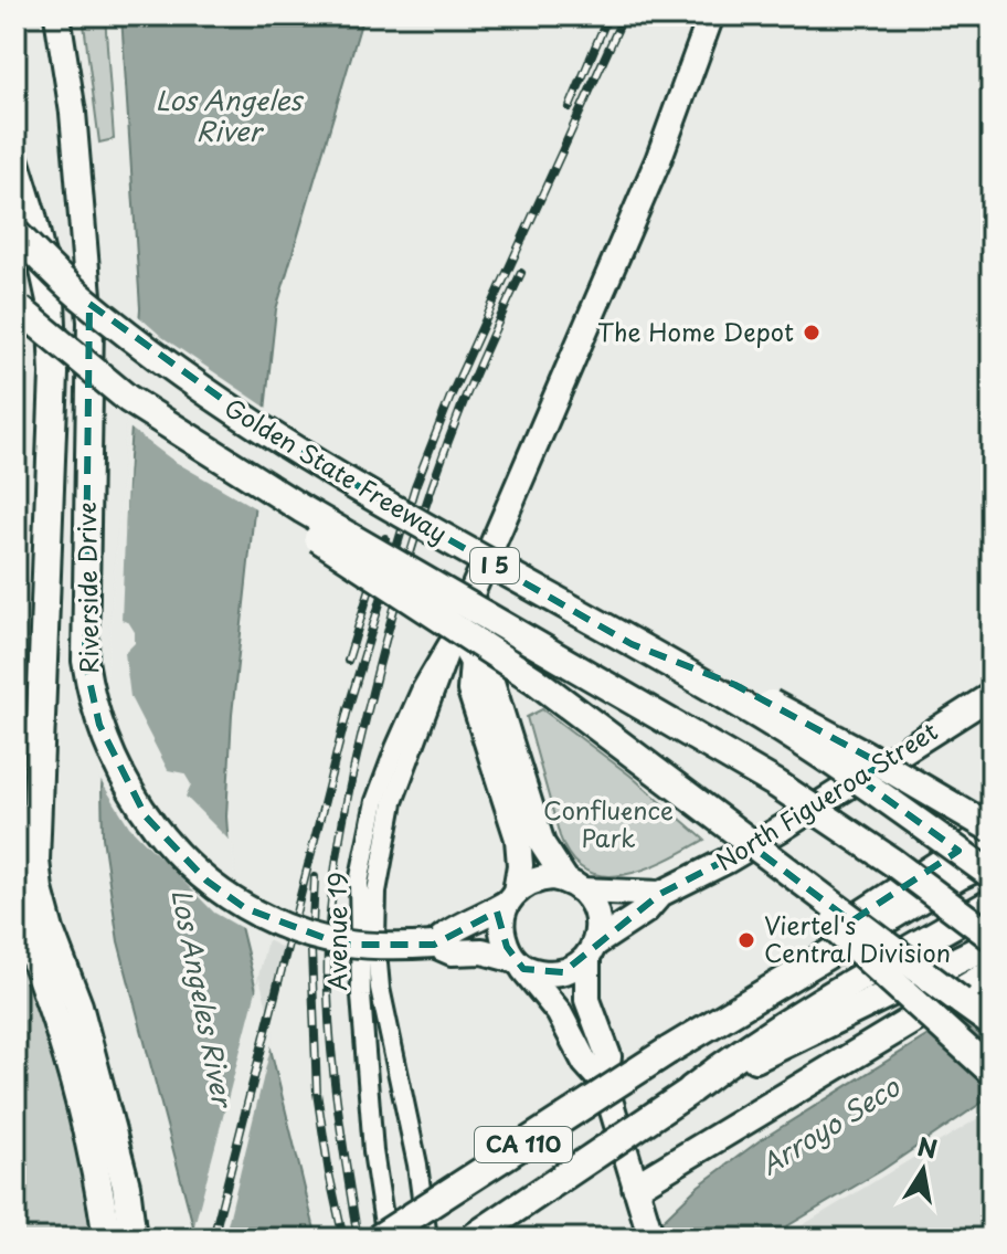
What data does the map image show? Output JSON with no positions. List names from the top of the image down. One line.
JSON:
{"streets":{"highway":["Golden State Freeway","I 5","CA 110"],"main road":["Riverside Drive","North Figueroa Street"],"street":["Avenue 19"]},"crossings":[["Riverside Drive","North Figueroa Street"]],"water":["Los Angeles River","Arroyo Seco"],"parks":["Confluence Park"],"places":["The Home Depot","Viertel's Central Division"],"north":"top"}
